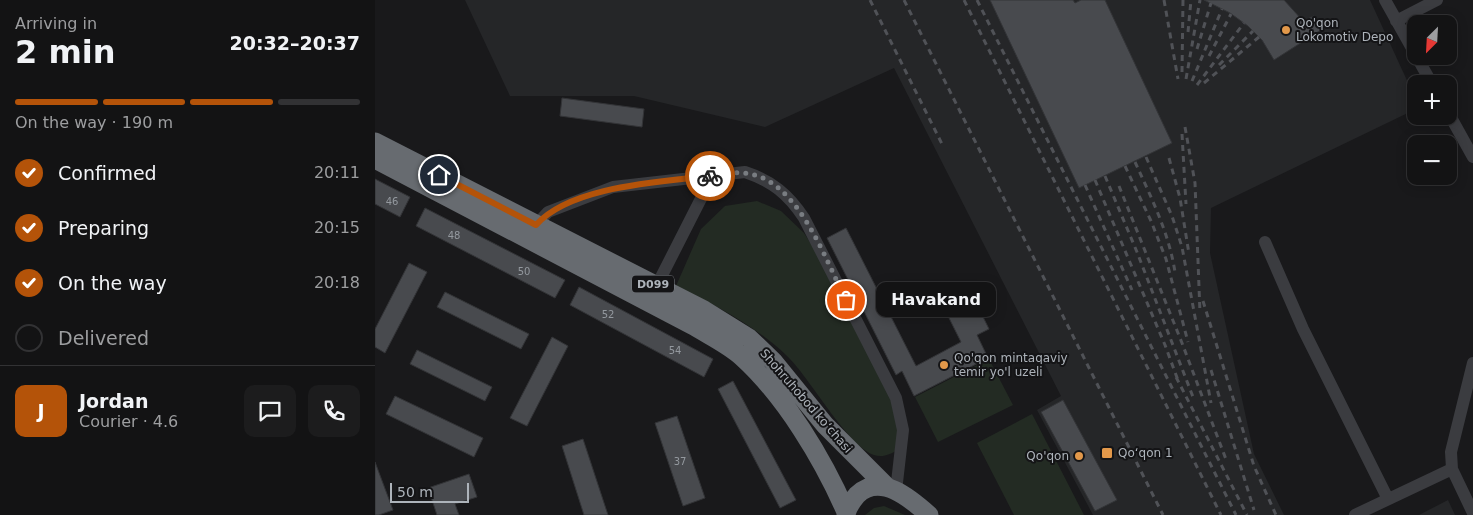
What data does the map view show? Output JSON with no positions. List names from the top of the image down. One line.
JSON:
{"streets":{"highway":["D099","Shohruhobod koʻchasi"]},"crossings":[["D099","Shohruhobod koʻchasi"]],"places":{"other":["Qo'qon Lokomotiv Depo","Havakand","Qo'qon mintaqaviy temir yo'l uzeli","Qo'qon"],"transit":["Qoʻqon 1"]},"house_numbers":["46","48","50","52","54","37"],"scale_bar":"50 m","north":"bottom left","page":{"heading":["2 min","Arriving in","20:32–20:37"],"panel":["Jordan","Courier · 4.6"],"map_buttons":["+","−"],"bar":"On the way · 190 m","list":[["Confirmed","20:11"],["Preparing","20:15"],["On the way","20:18"],"Delivered"],"bubble":"Havakand","round":"J","scale":"50 m"}}
